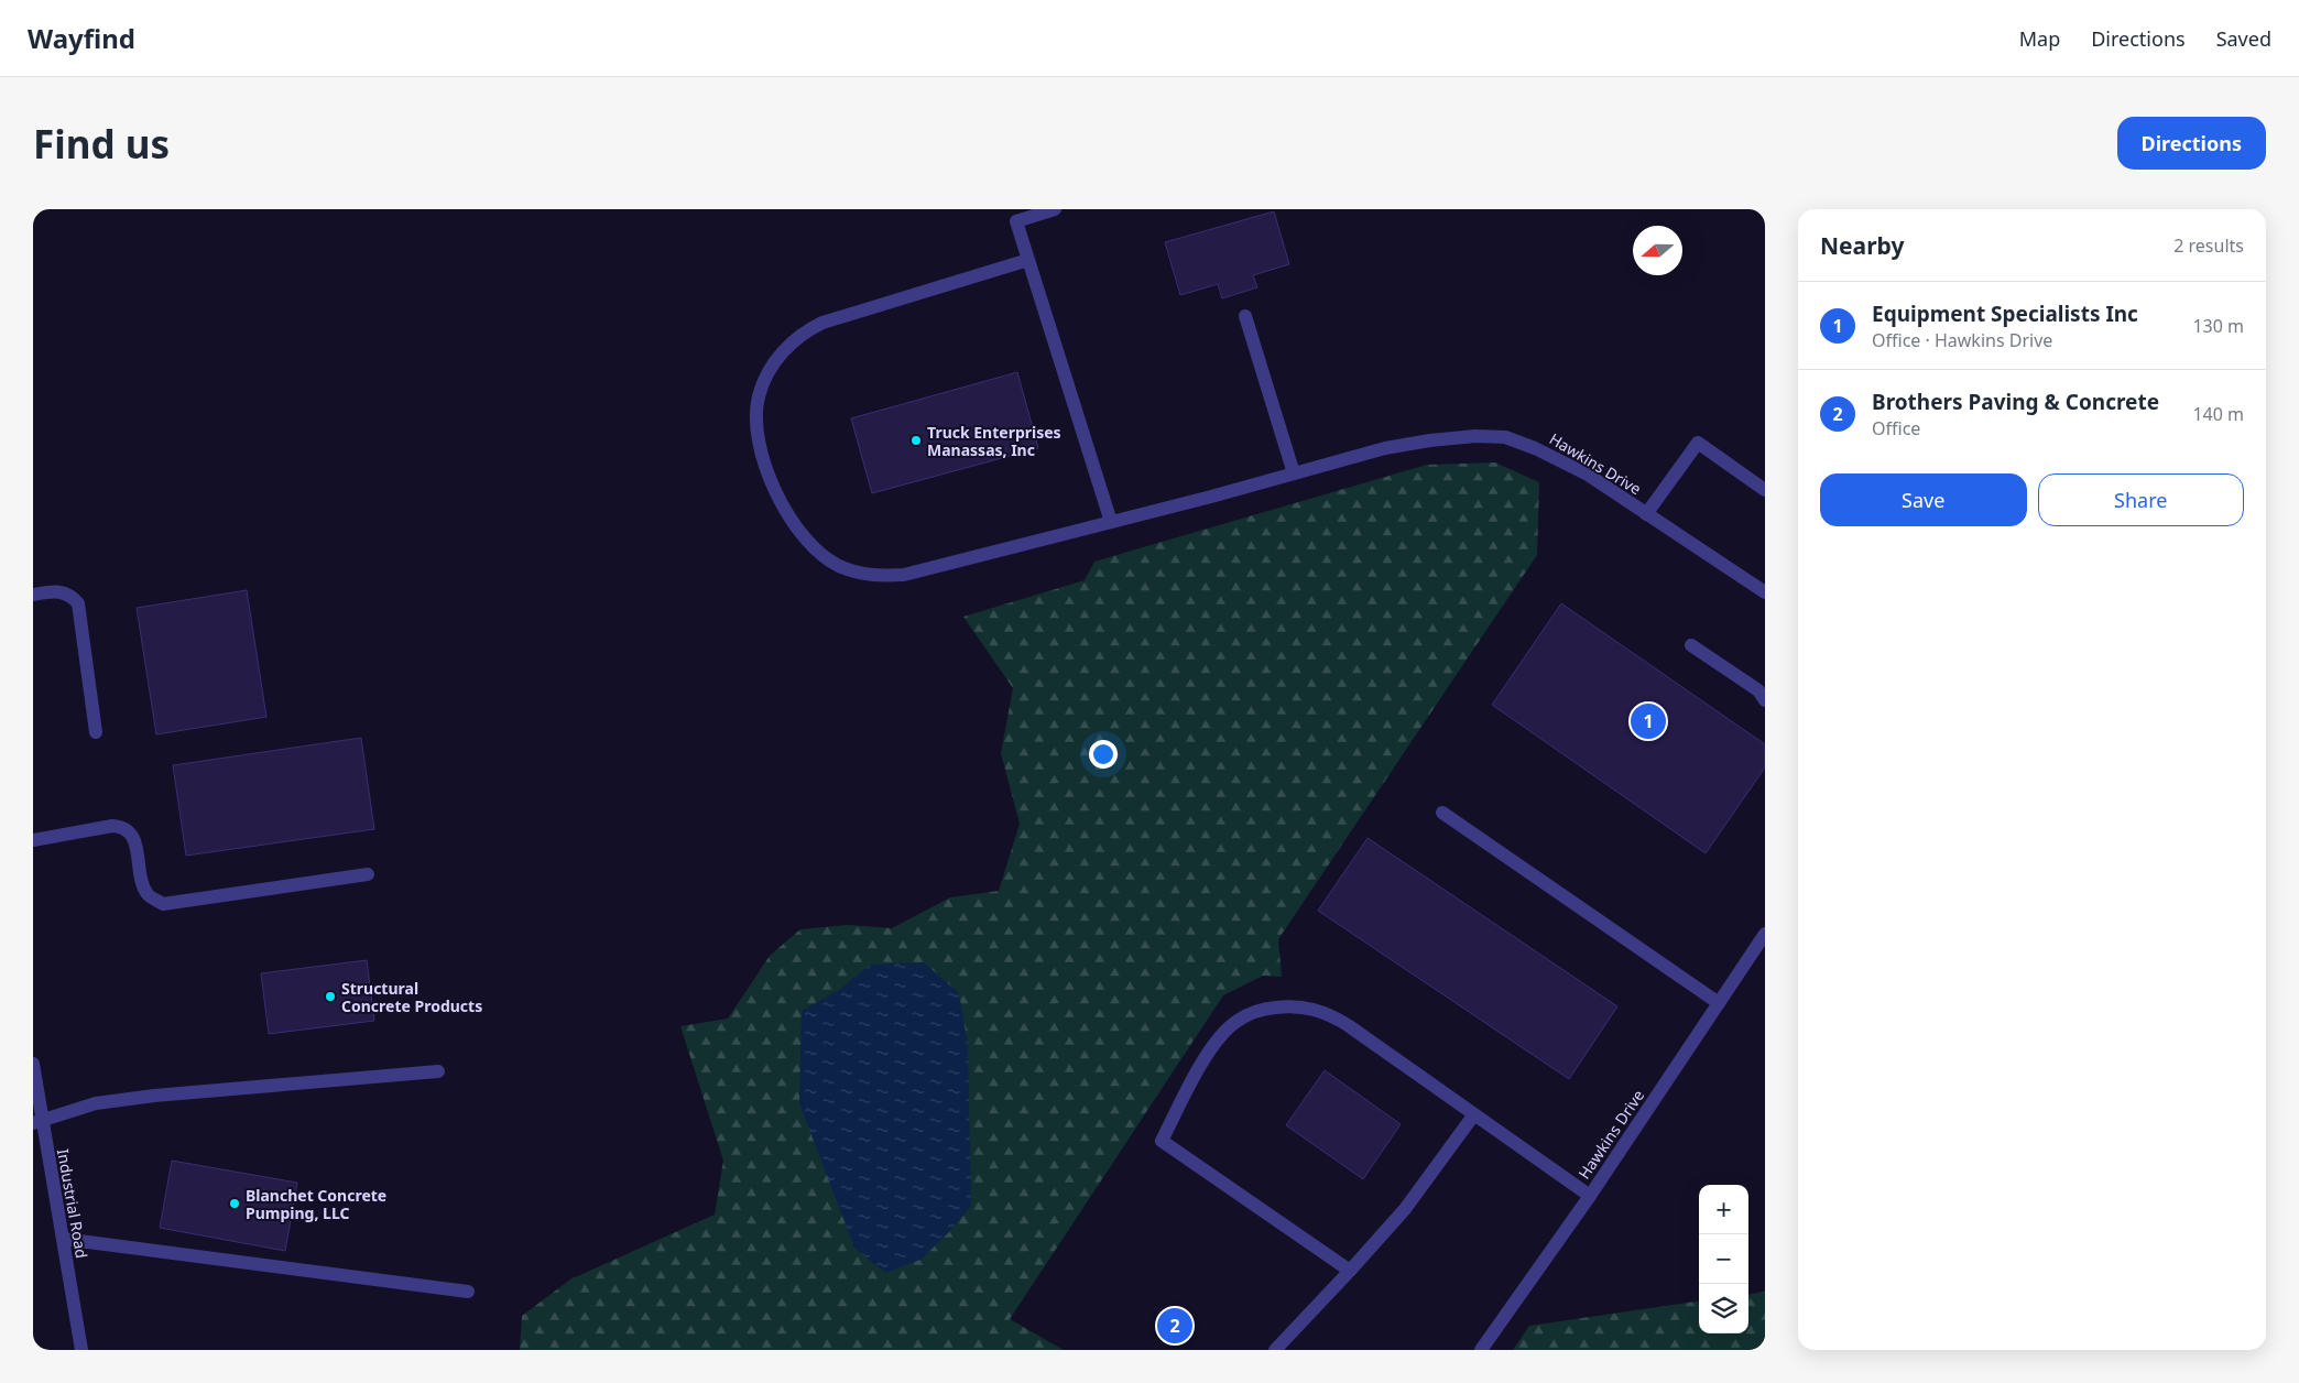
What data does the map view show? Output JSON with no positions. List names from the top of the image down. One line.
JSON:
{"streets":{"street":["Hawkins Drive","Industrial Road"]},"places":["Truck Enterprises Manassas, Inc","Structural Concrete Products","Blanchet Concrete Pumping, LLC"],"north":"left","page":{"header":"Wayfind","nav":["Map","Directions","Saved"],"buttons":["Directions",["Save","Share"]],"title":"Find us","heading":["Nearby","2 results"],"list":[{"mark":"1","name":"Equipment Specialists Inc","note":"Office · Hawkins Drive","value":"130 m"},{"mark":"2","name":"Brothers Paving & Concrete","note":"Office","value":"140 m"}],"pins":["1","2"],"map_buttons":["+","−"]}}
